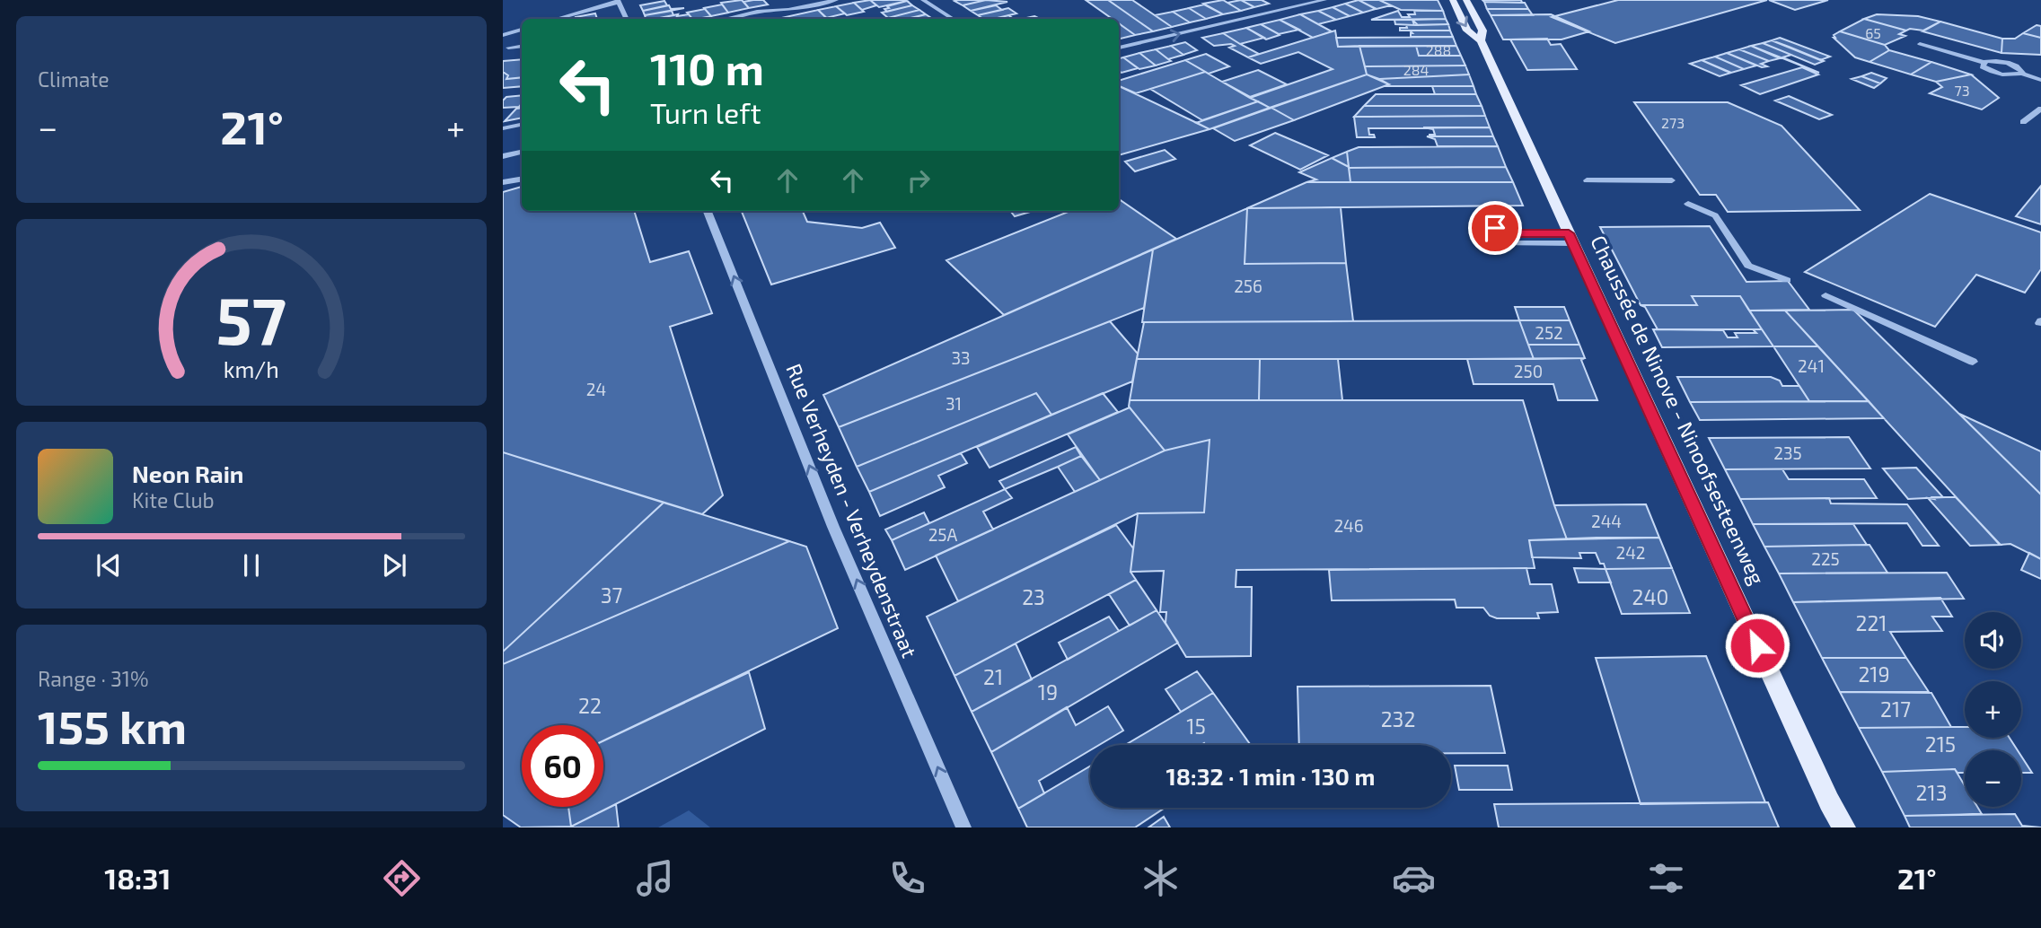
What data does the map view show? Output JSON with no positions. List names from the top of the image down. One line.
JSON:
{"streets":{"main road":["Chaussée de Ninove - Ninoofsesteenweg"],"street":["Rue Verheyden - Verheydenstraat"]},"one_way":["Rue Verheyden - Verheydenstraat"],"house_numbers":["65","288","284","73","273","256","252","33","241","250","24","31","235","244","246","25A","242","225","37","23","240","221","219","21","19","22","217","232","15","215","213"],"page":{"tile":["Climate",["Range · 31%","155 km"]],"turn":["110 m","Turn left"],"heat":["−","21°","+"],"song":["Neon Rain","Kite Club"],"map_buttons":["+","−"],"limit":"60","trip":"18:32 · 1 min · 130 m","tabs":["18:31","21°"],"gauge":["57","km/h"]}}
